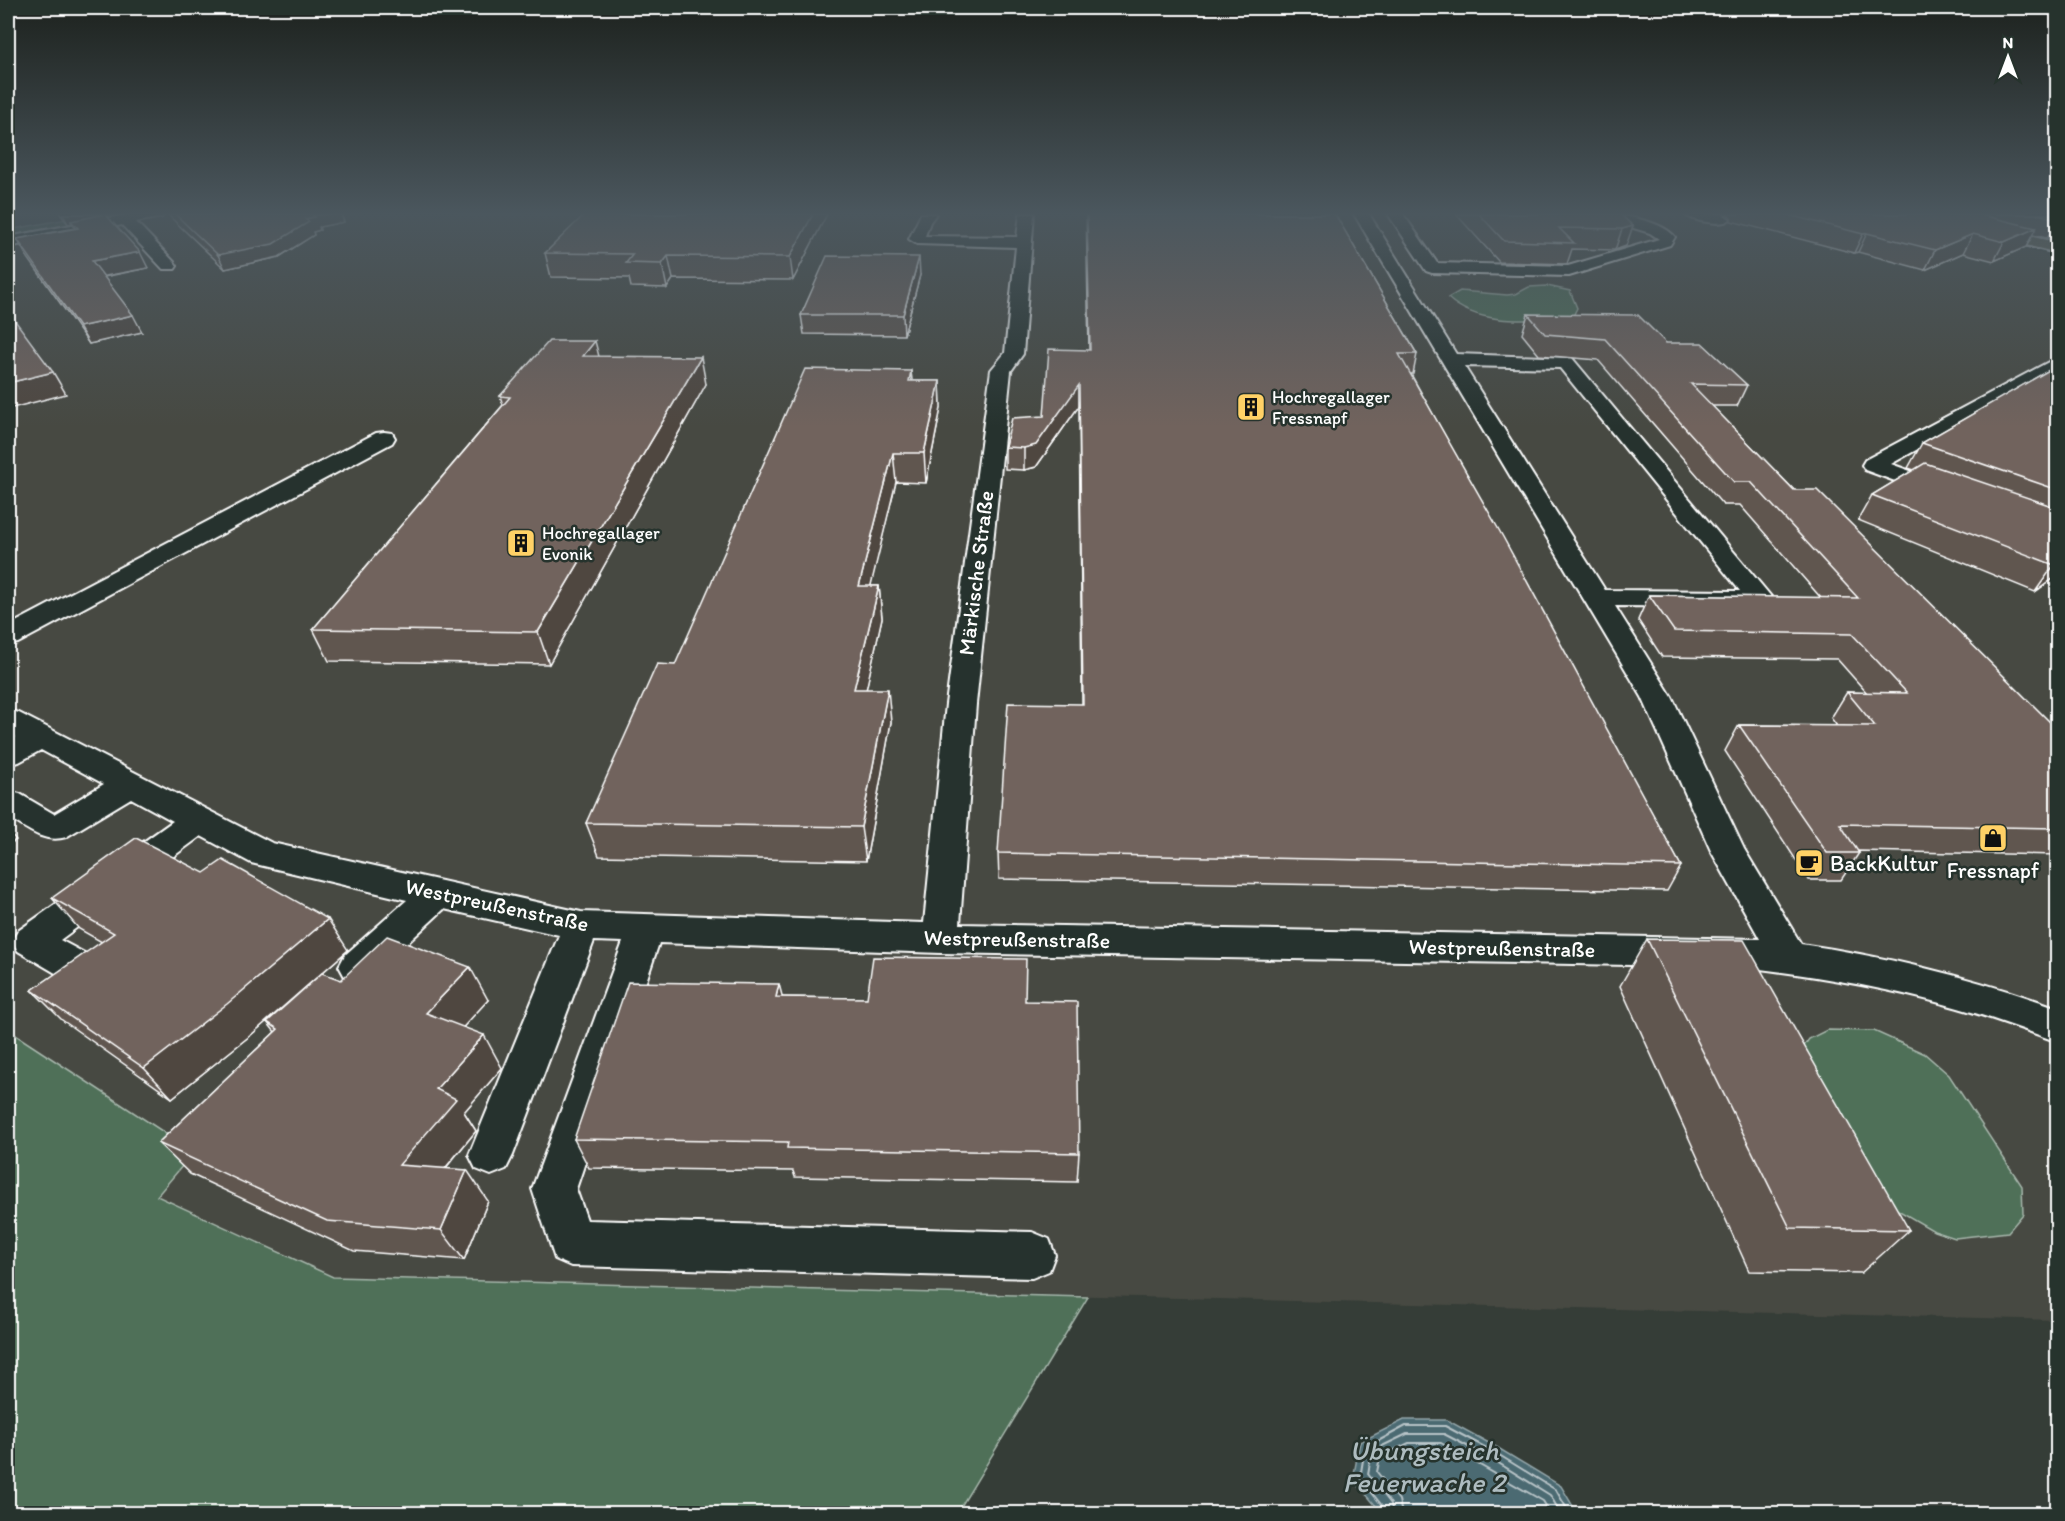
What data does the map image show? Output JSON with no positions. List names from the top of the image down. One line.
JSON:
{"streets":{"street":["Märkische Straße","Westpreußenstraße"]},"crossings":[["Märkische Straße","Westpreußenstraße"]],"water":["Übungsteich Feuerwache 2"],"places":{"building":["Hochregallager Fressnapf","Hochregallager Evonik"],"shop":["Fressnapf"],"cafe":["BackKultur"]},"north":"top"}
